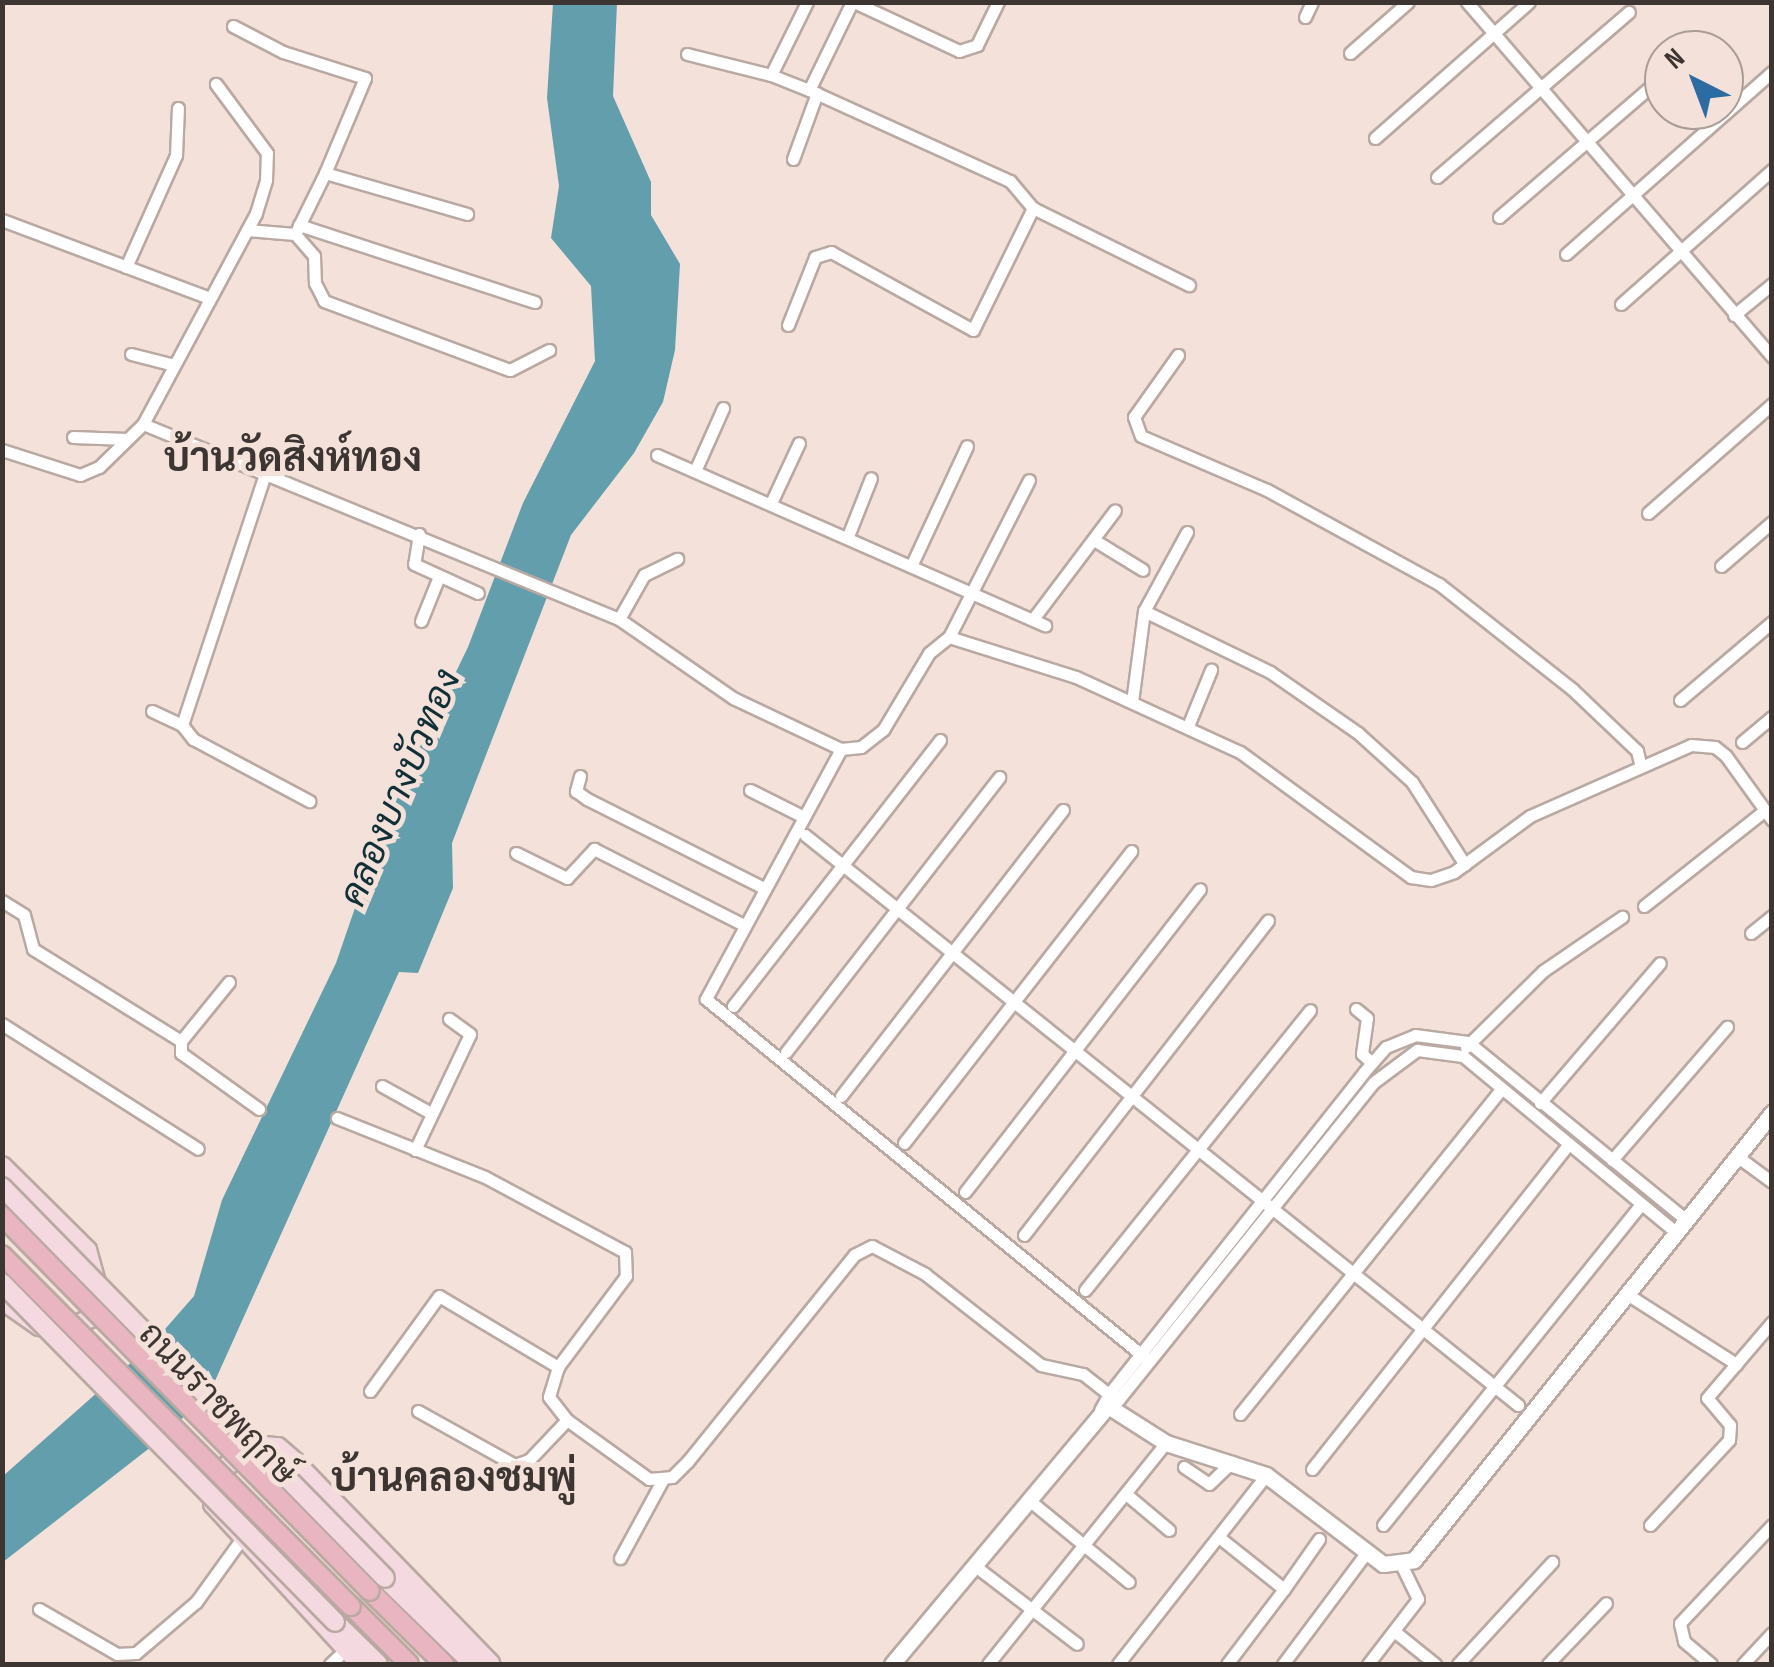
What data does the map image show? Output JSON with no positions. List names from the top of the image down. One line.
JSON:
{"streets":{"main road":["ถนนราชพฤกษ์"]},"districts":["บ้านวัดสิงห์ทอง","บ้านคลองชมพู่"],"water":["คลองบางบัวทอง"],"north":"top left"}
